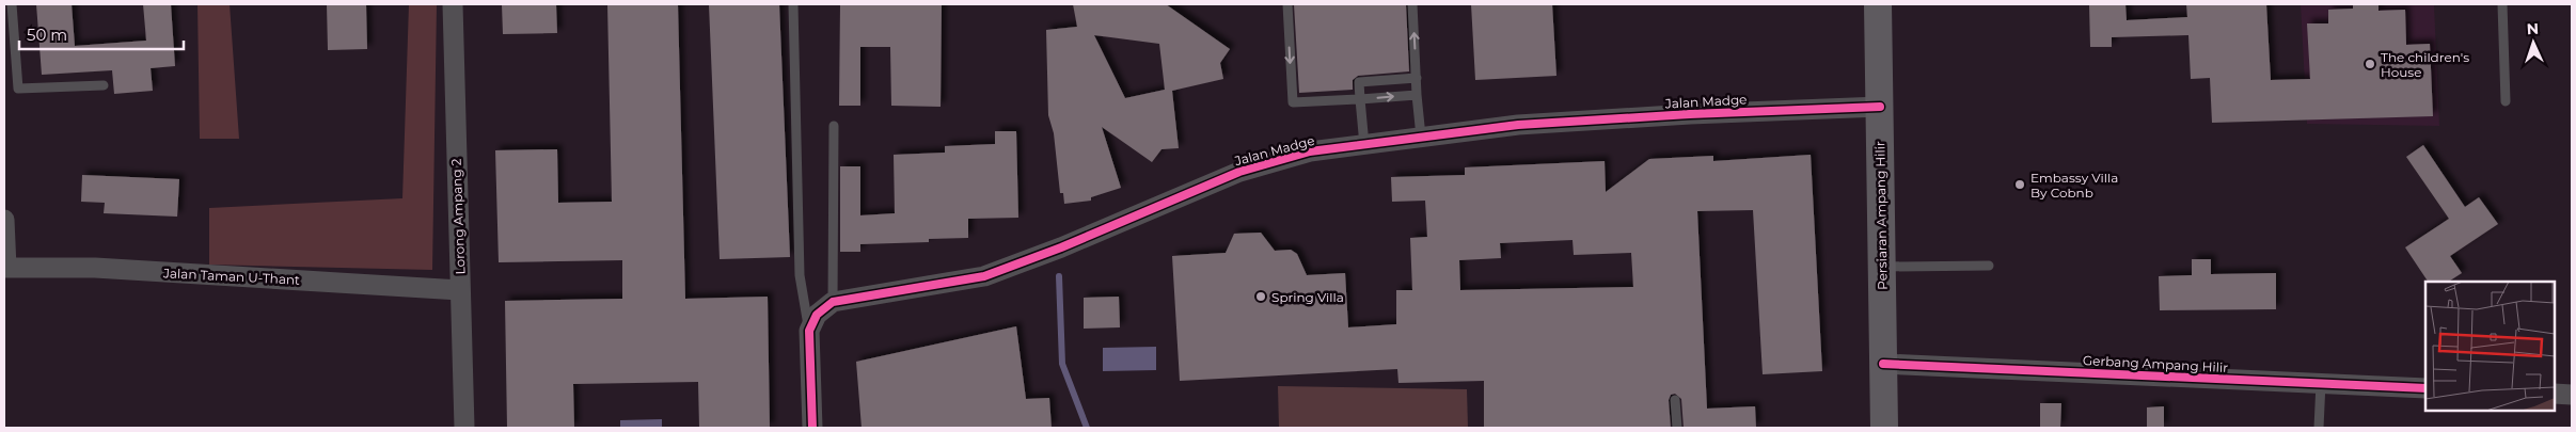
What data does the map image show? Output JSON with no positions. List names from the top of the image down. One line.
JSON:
{"streets":{"street":["Jalan Madge","Persiaran Ampang Hilir","Lorong Ampang 2","Jalan Taman U-Thant","Gerbang Ampang Hilir"]},"crossings":[["Jalan Madge","Persiaran Ampang Hilir"],["Persiaran Ampang Hilir","Gerbang Ampang Hilir"],["Lorong Ampang 2","Jalan Taman U-Thant"]],"places":["The children's House","Embassy Villa By Cobnb","Spring Villa"],"scale_bar":"50 m","north":"top"}
